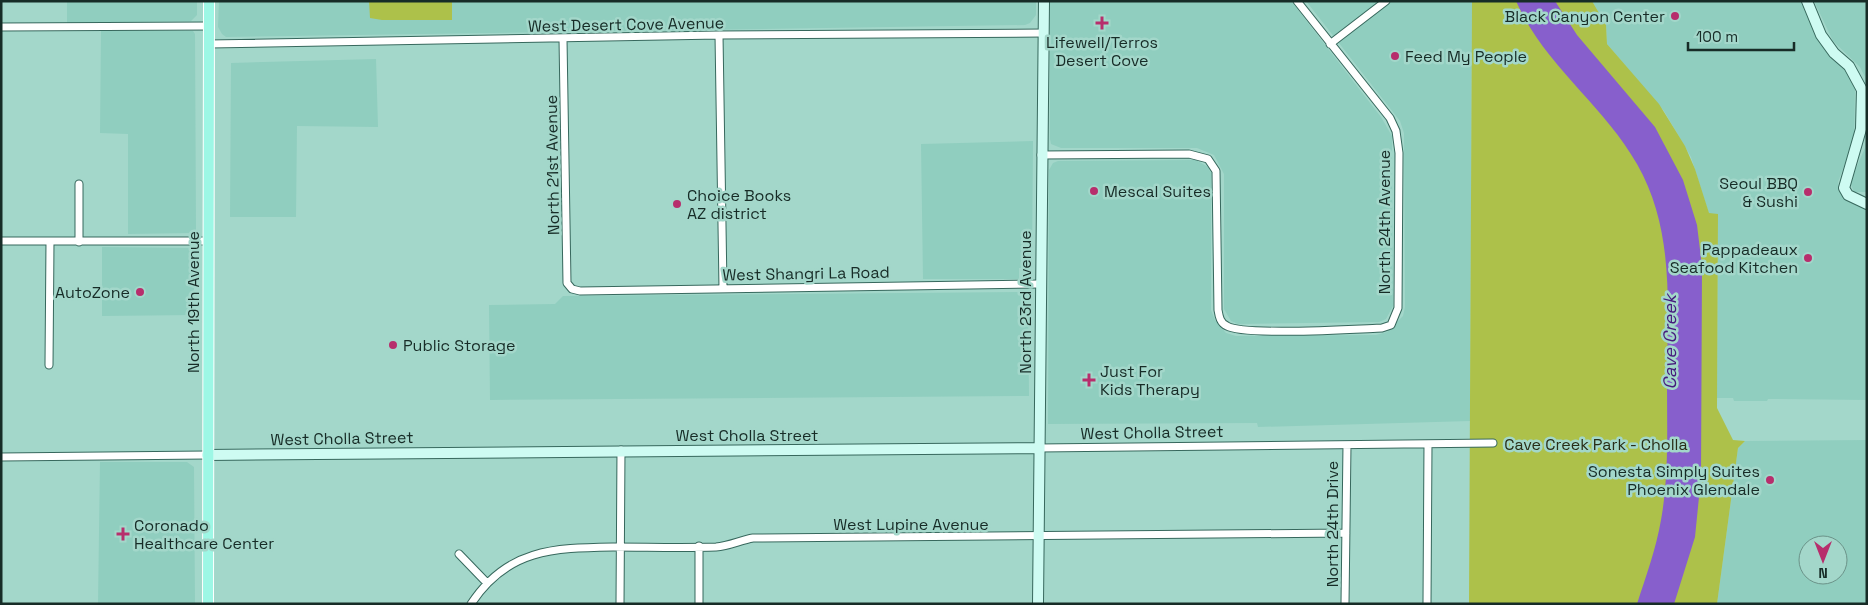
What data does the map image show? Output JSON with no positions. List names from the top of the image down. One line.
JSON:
{"streets":{"main road":["North 19th Avenue"],"street":["West Desert Cove Avenue","North 21st Avenue","North 24th Avenue","West Shangri La Road","North 23rd Avenue","West Cholla Street","West Lupine Avenue","North 24th Drive"]},"crossings":[["West Desert Cove Avenue","North 21st Avenue"],["West Desert Cove Avenue","North 19th Avenue"],["West Desert Cove Avenue","North 23rd Avenue"],["North 21st Avenue","West Shangri La Road"],["North 24th Avenue","North 23rd Avenue"],["West Shangri La Road","North 23rd Avenue"],["North 19th Avenue","West Cholla Street"],["North 23rd Avenue","West Cholla Street"],["North 23rd Avenue","West Lupine Avenue"],["West Cholla Street","North 24th Drive"],["West Lupine Avenue","North 24th Drive"]],"water":["Cave Creek"],"parks":["Cave Creek Park - Cholla"],"places":{"other":["Black Canyon Center","Feed My People","Mescal Suites","Seoul BBQ & Sushi","Choice Books AZ district","Pappadeaux Seafood Kitchen","AutoZone","Public Storage","Sonesta Simply Suites Phoenix Glendale"],"health":["Lifewell/Terros Desert Cove","Just For Kids Therapy","Coronado Healthcare Center"]},"scale_bar":"100 m","north":"bottom"}
